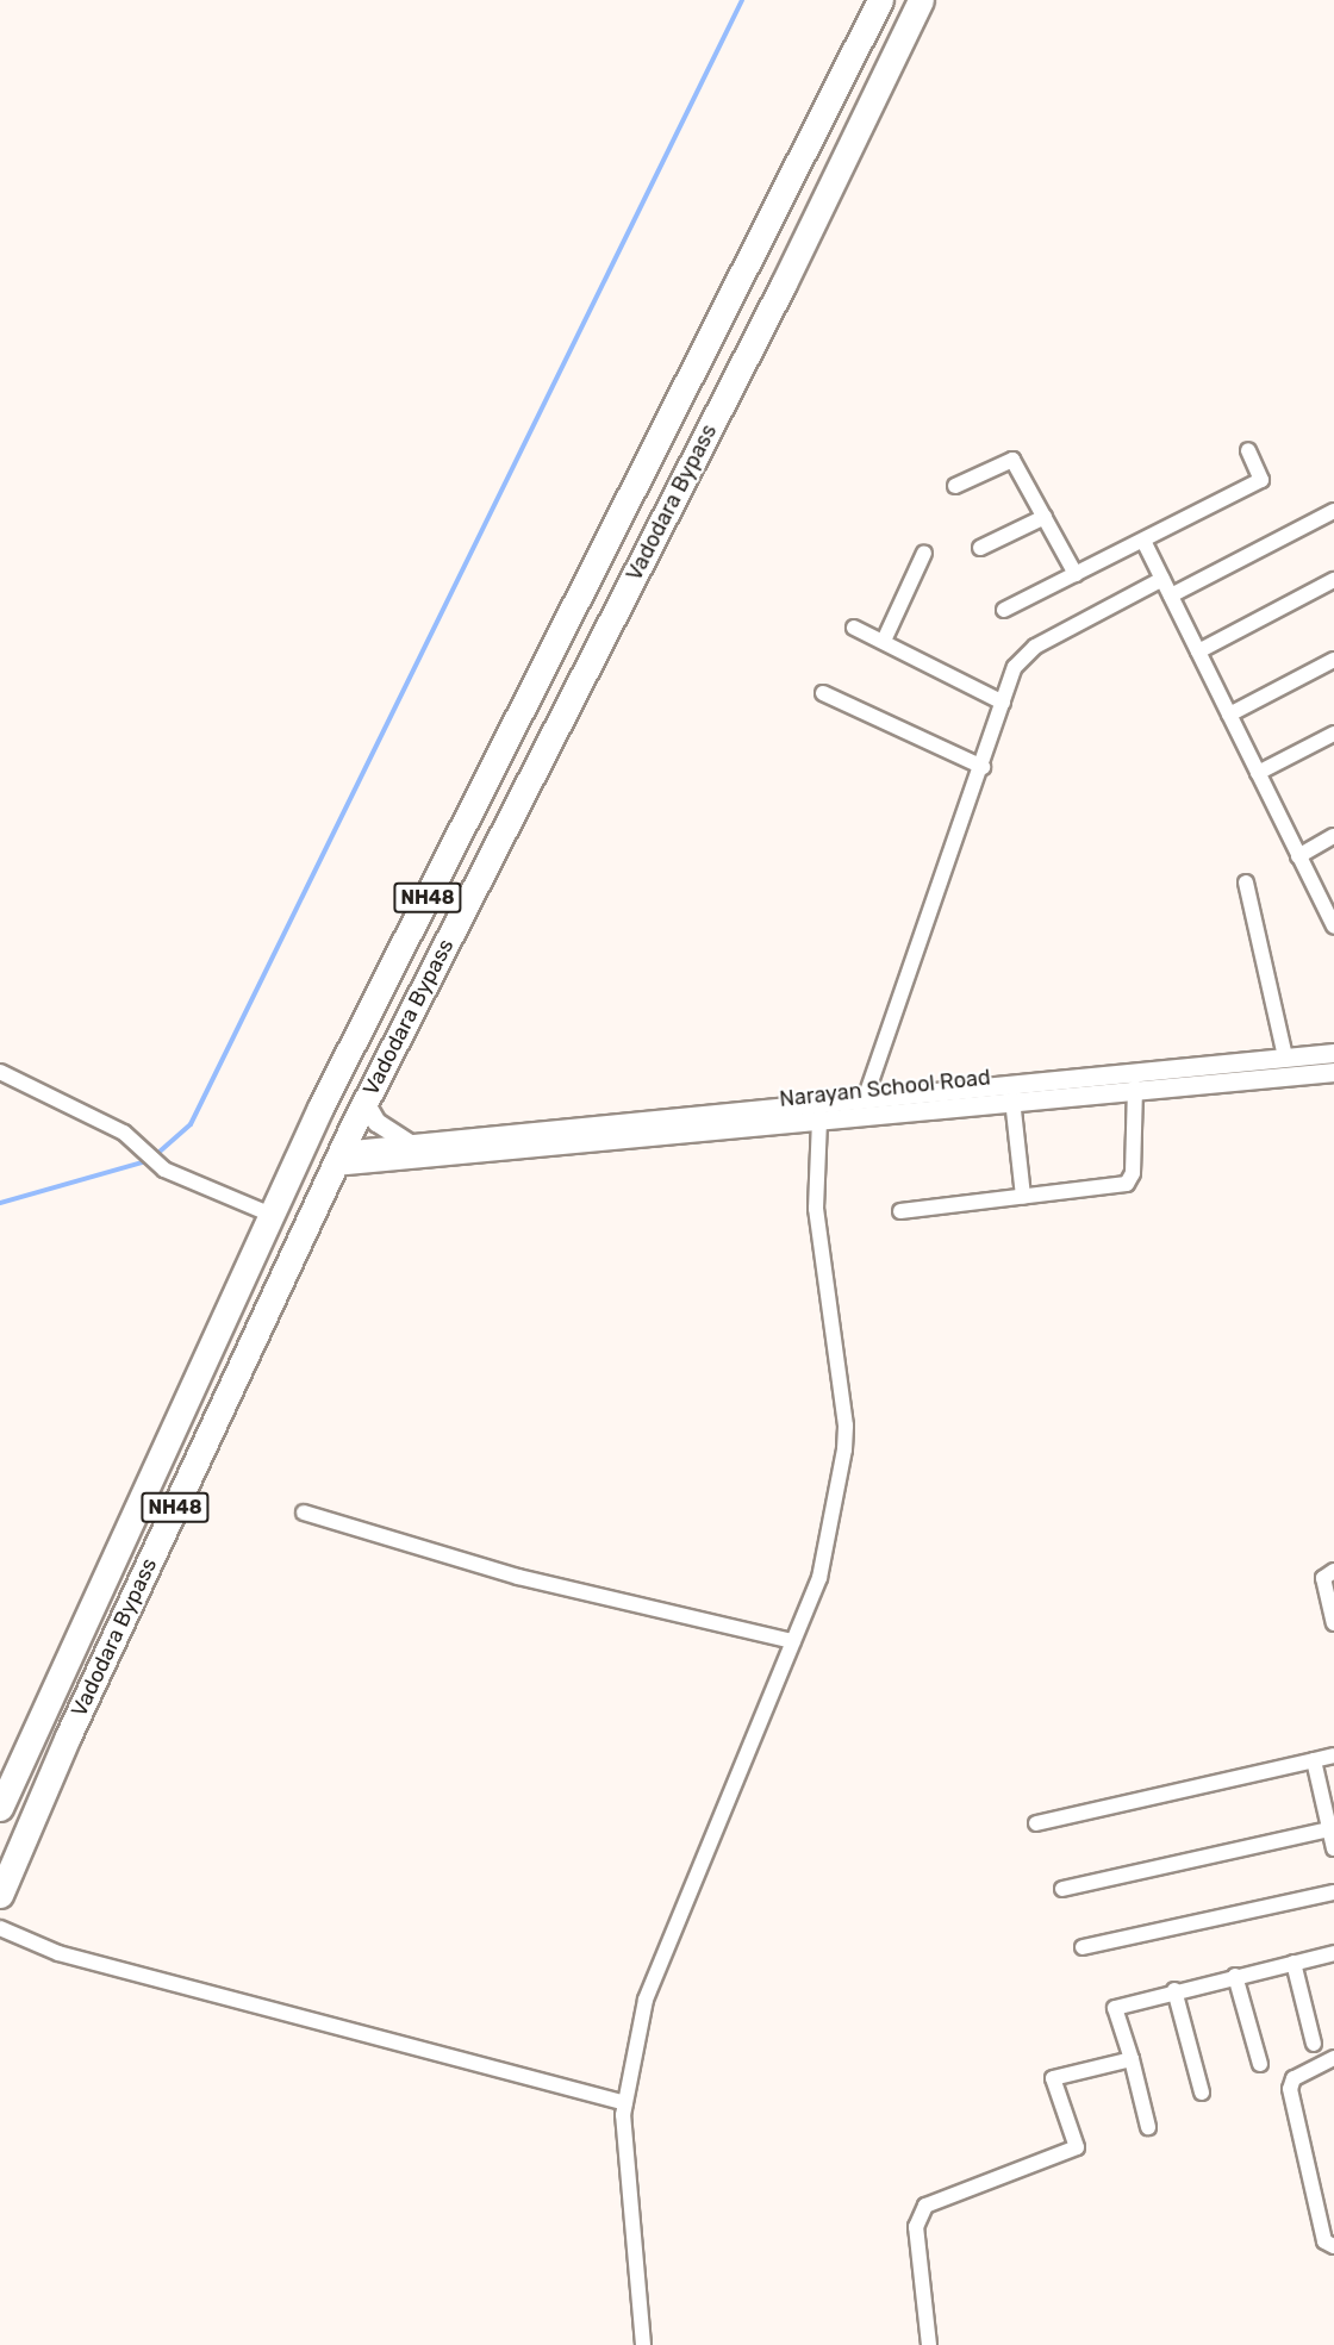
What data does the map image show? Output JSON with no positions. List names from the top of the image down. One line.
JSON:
{"streets":{"highway":["Vadodara Bypass","NH48"],"street":["Narayan School Road"]},"crossings":[["Vadodara Bypass","Narayan School Road"]]}
